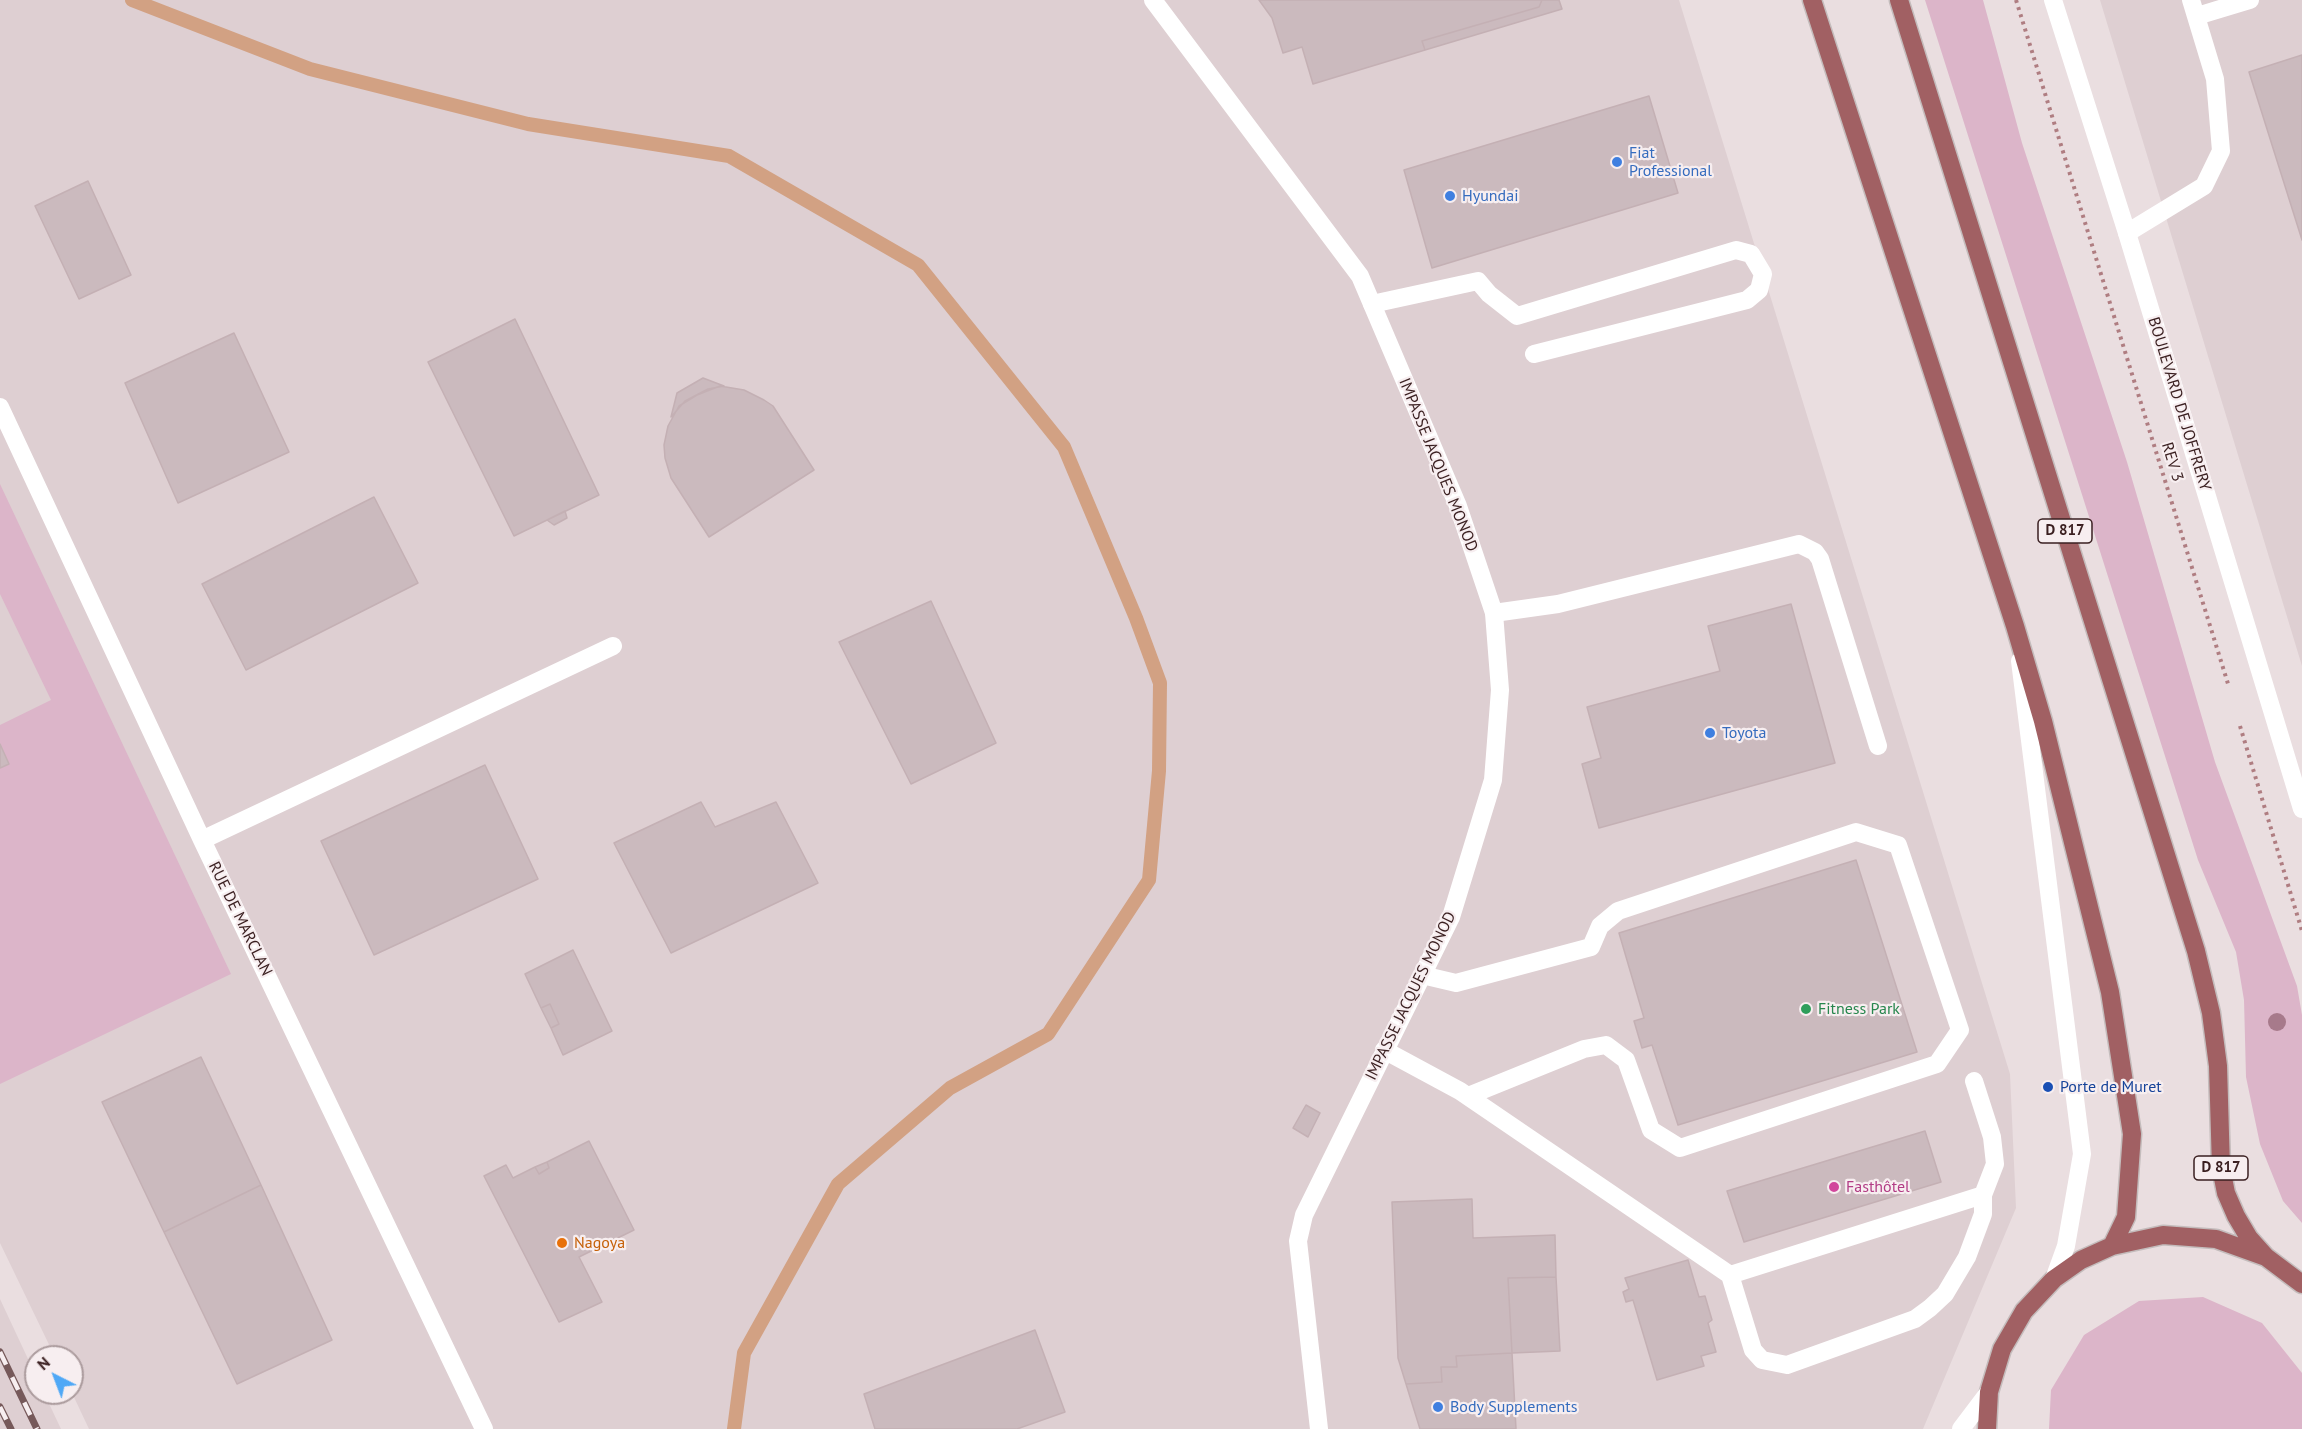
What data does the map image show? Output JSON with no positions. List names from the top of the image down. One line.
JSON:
{"streets":{"main road":["D 817"],"street":["BOULEVARD DE JOFFRERY","IMPASSE JACQUES MONOD","RUE DE MARCLAN"],"path":["REV 3"]},"places":["Fiat Professional","Hyundai","Toyota","Fitness Park","Porte de Muret","Fasthôtel","Nagoya","Body Supplements"],"north":"top left"}
